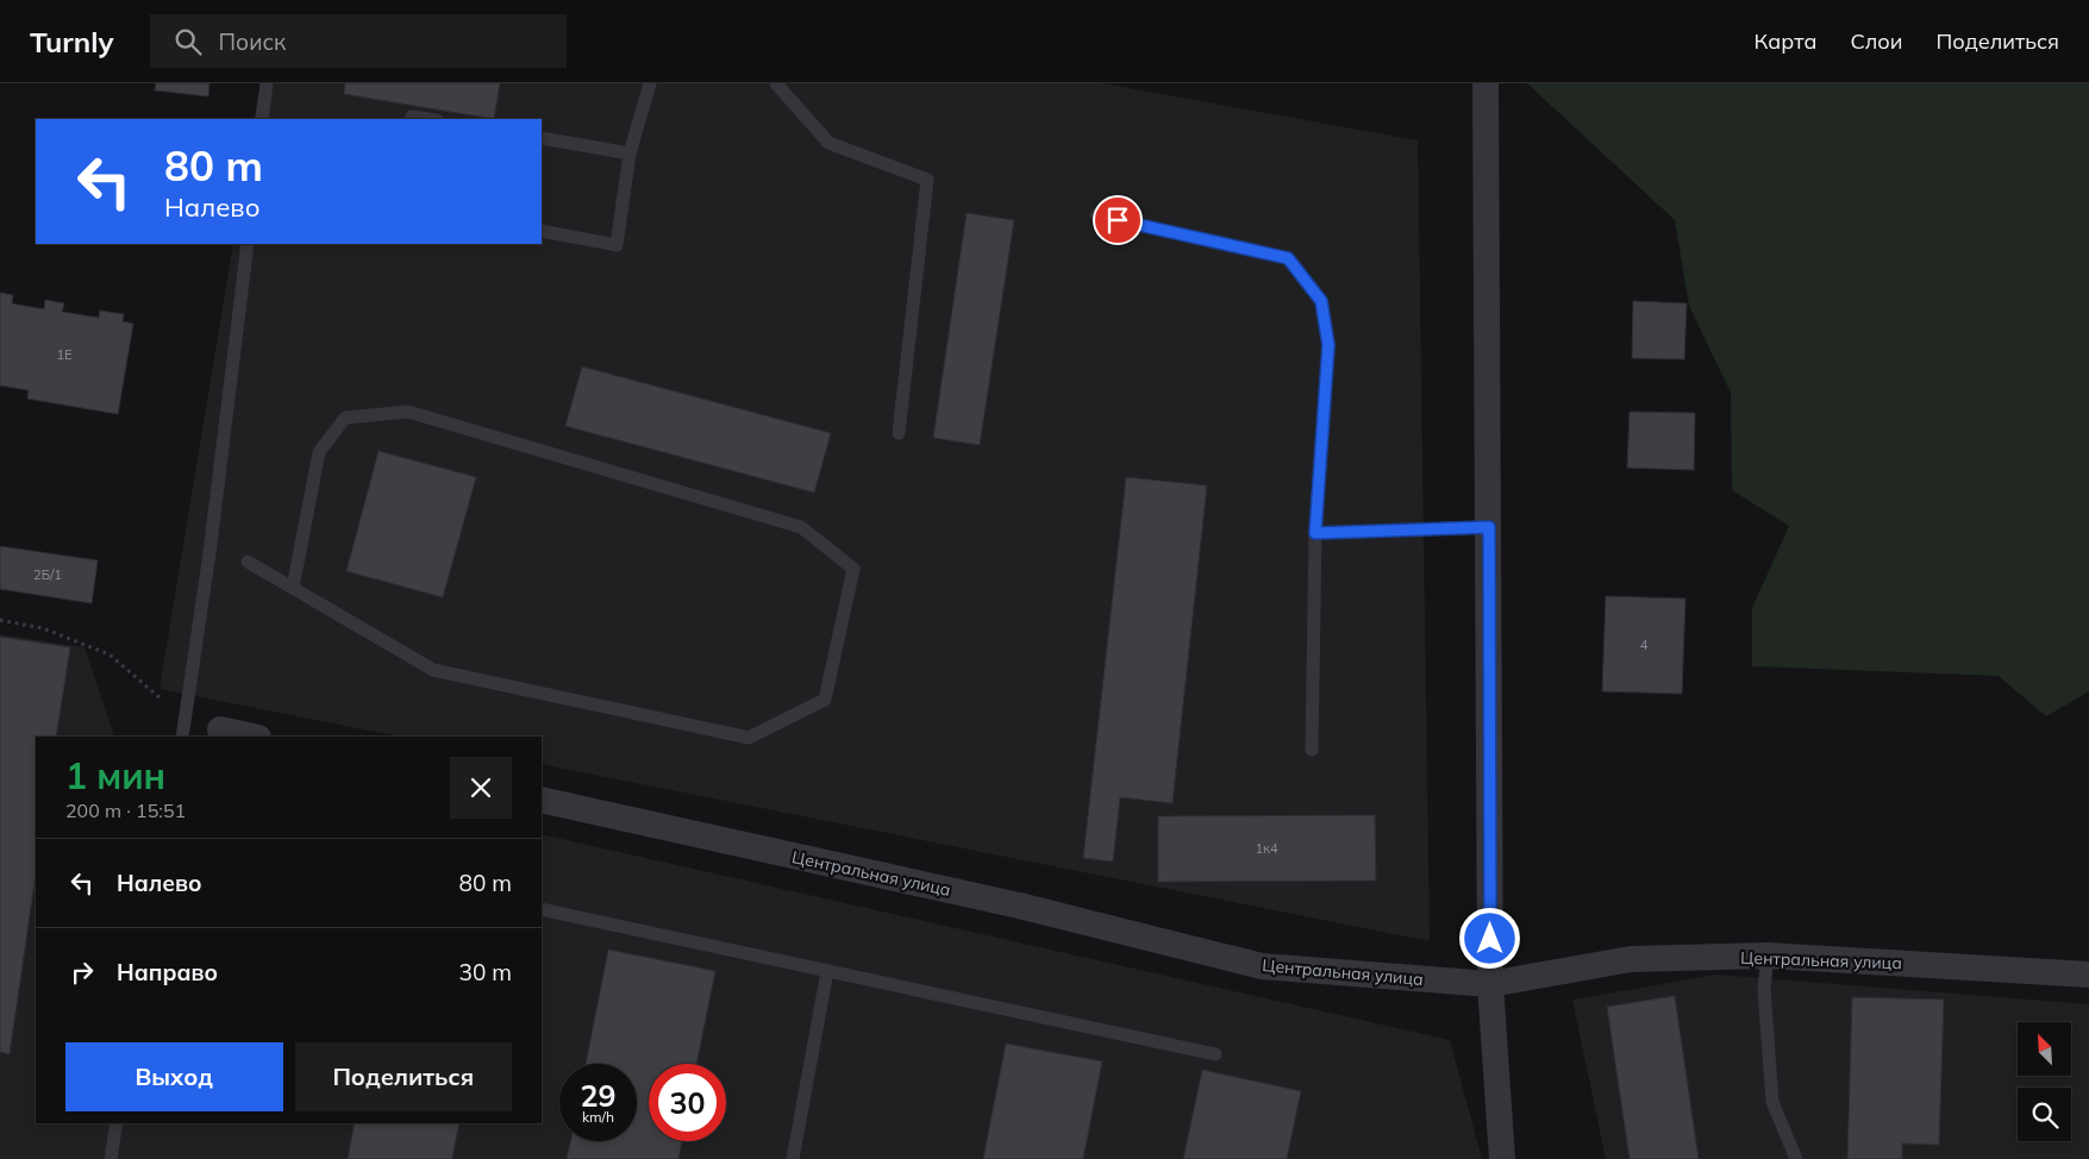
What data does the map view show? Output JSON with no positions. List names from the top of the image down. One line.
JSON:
{"streets":{"street":["Центральная улица"]},"house_numbers":["1Е","2Б/1","4","1к4"],"north":"top left","page":{"header":"Turnly","search":"Поиск","nav":["Карта","Слои","Поделиться"],"turn":["80 m","Налево"],"heading":["1 мин","200 m · 15:51"],"list":[{"name":"Налево","value":"80 m"},{"name":"Направо","value":"30 m"}],"buttons":["Выход","Поделиться"],"speed":"29 km/h","limit":"30"}}
